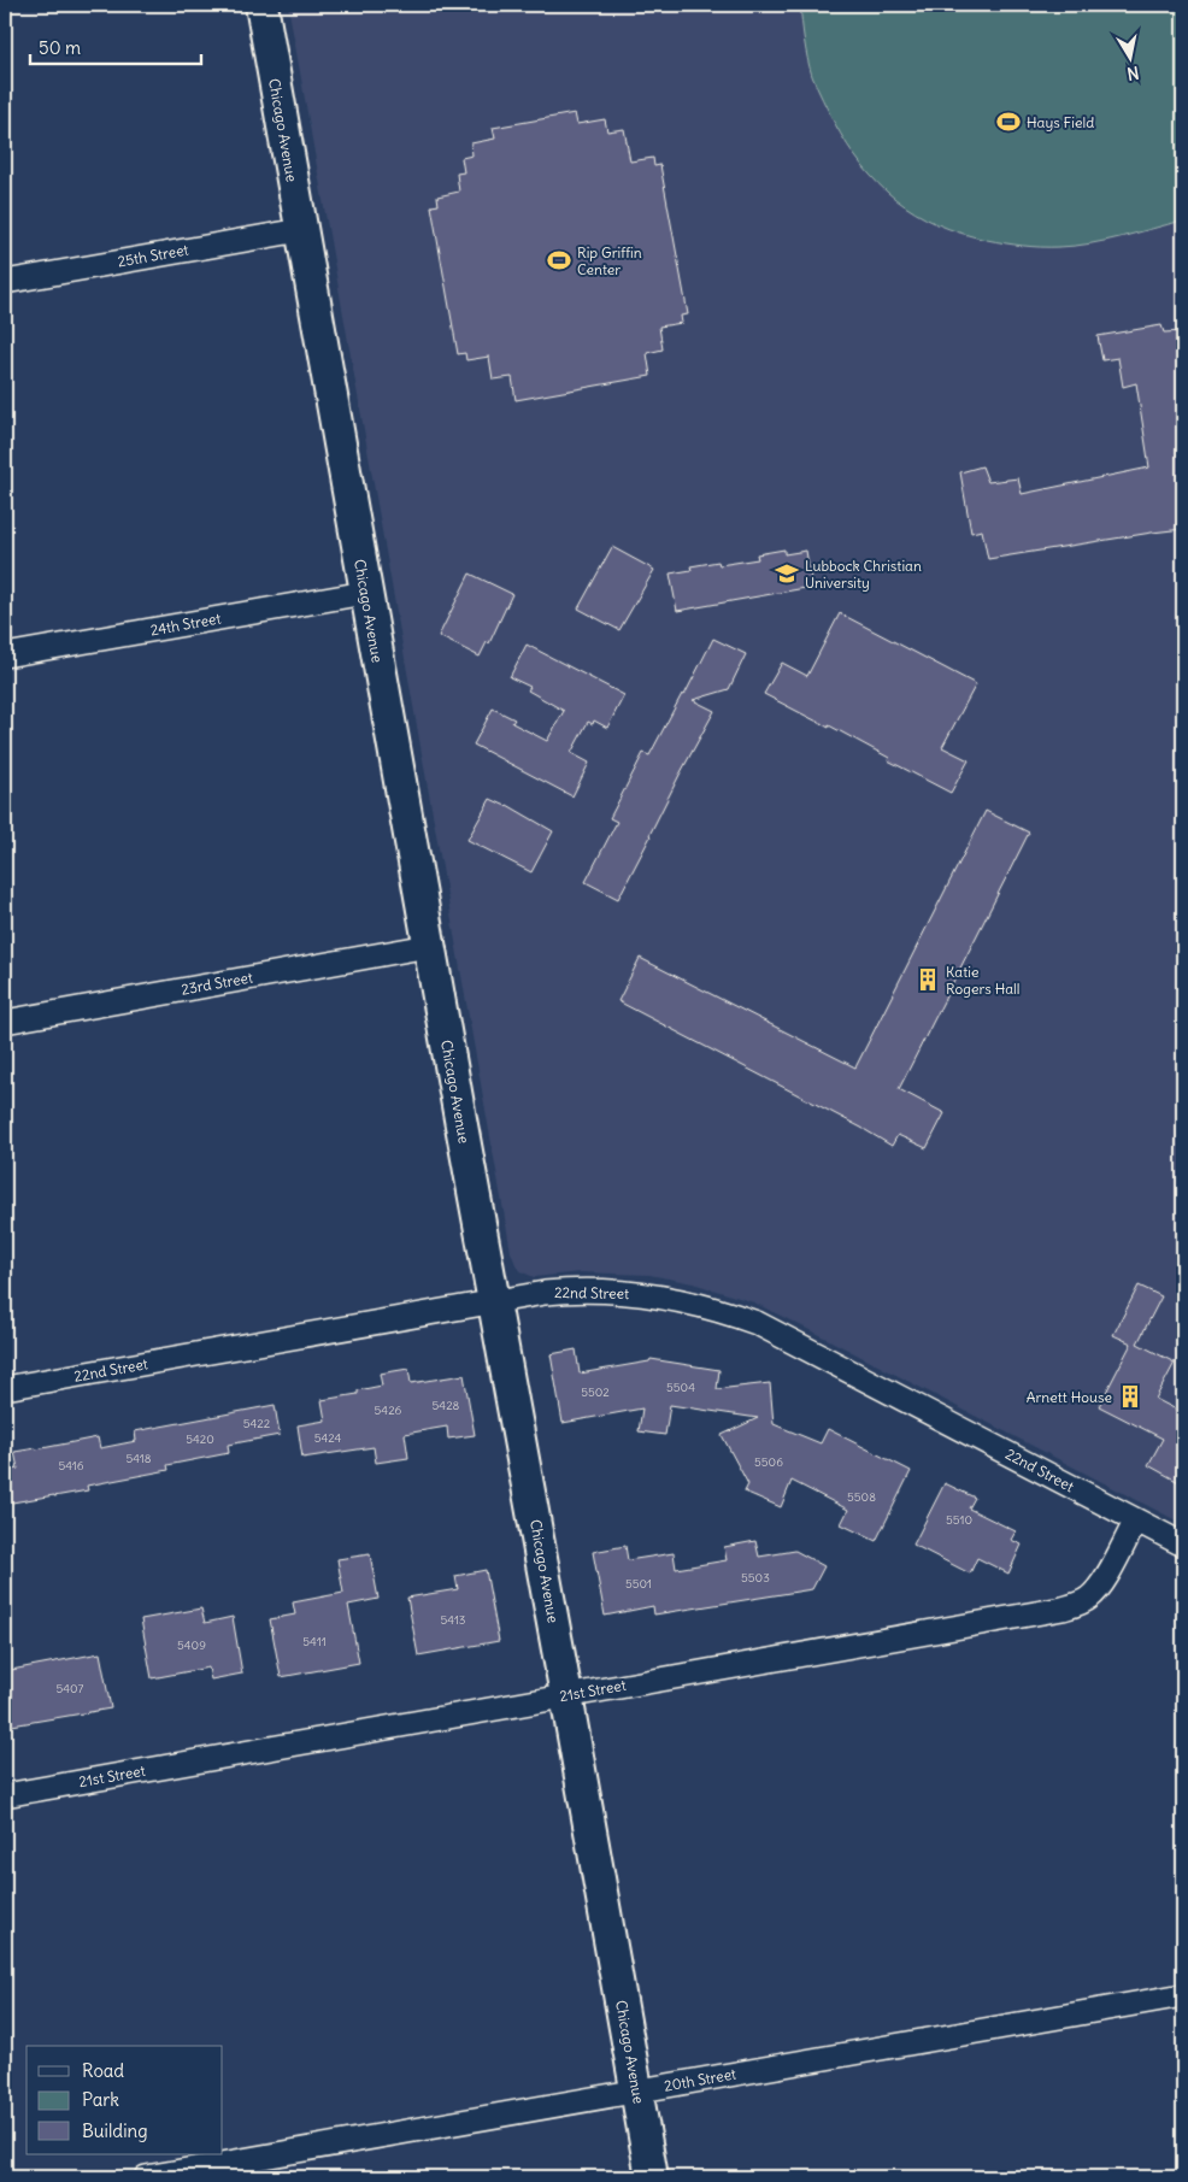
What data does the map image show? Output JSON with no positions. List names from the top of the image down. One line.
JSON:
{"streets":{"street":["Chicago Avenue","25th Street","24th Street","23rd Street","22nd Street","21st Street","20th Street"]},"crossings":[["Chicago Avenue","25th Street"],["Chicago Avenue","24th Street"],["Chicago Avenue","23rd Street"],["Chicago Avenue","22nd Street"],["Chicago Avenue","21st Street"],["Chicago Avenue","20th Street"],["22nd Street","21st Street"]],"places":{"sports":["Hays Field","Rip Griffin Center"],"school or university":["Lubbock Christian University"],"building":["Katie Rogers Hall","Arnett House"]},"house_numbers":["5504","5502","5428","5426","5422","5424","5420","5418","5506","5416","5508","5510","5503","5501","5413","5411","5409","5407"],"legend":["Road","Park","Building"],"scale_bar":"50 m","north":"bottom"}
